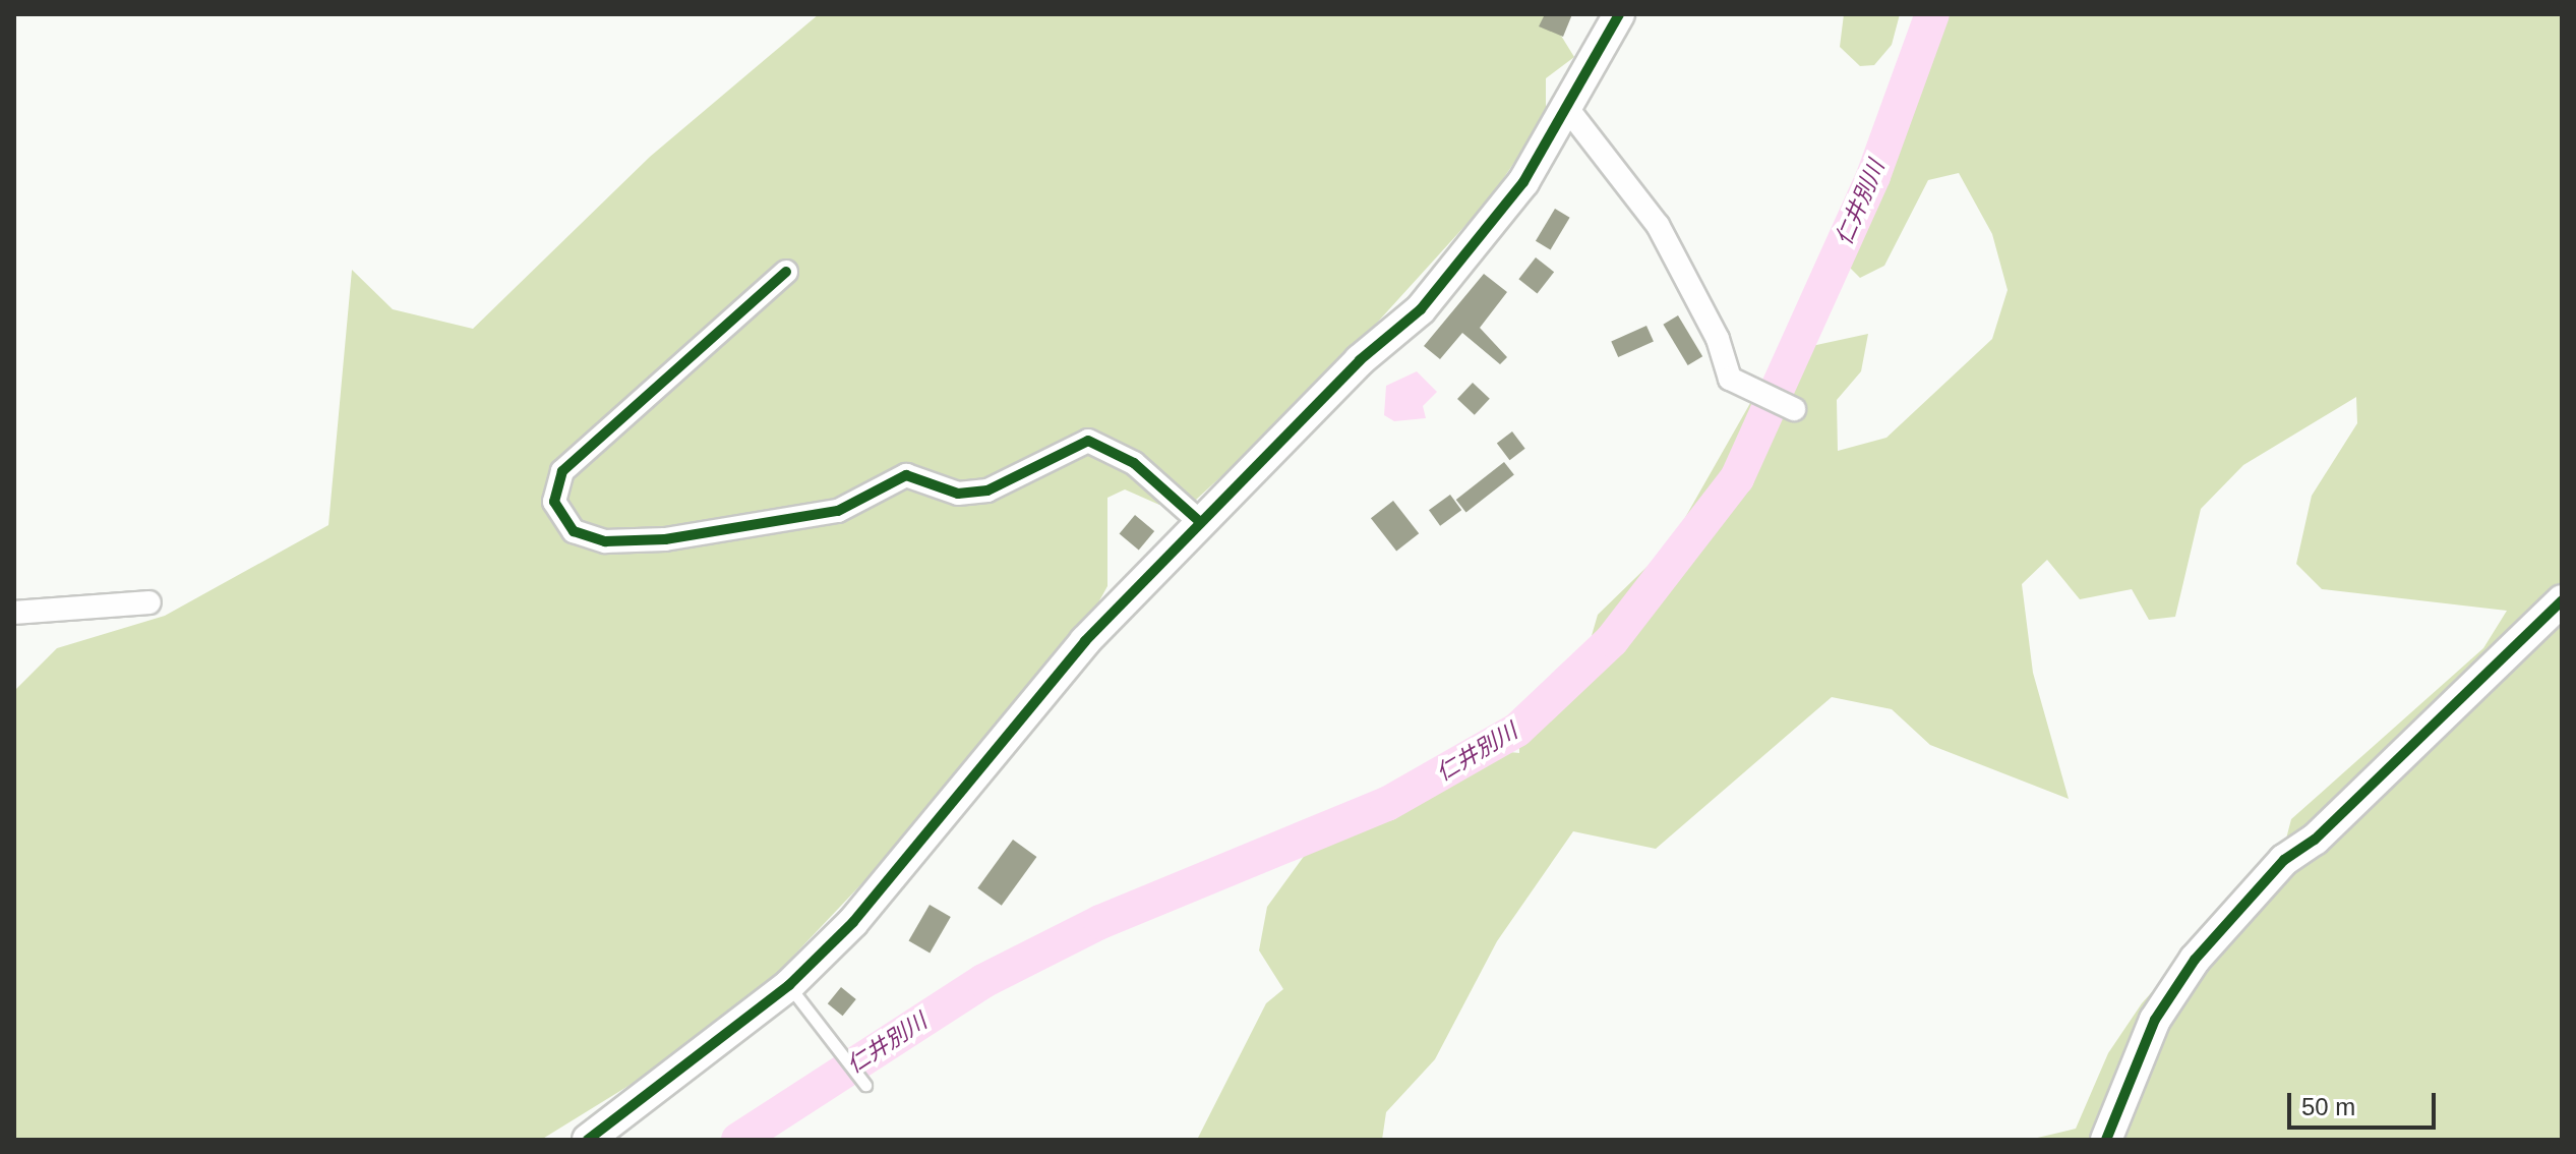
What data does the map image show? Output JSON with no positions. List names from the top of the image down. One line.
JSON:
{"water":["仁井別川"],"scale_bar":"50 m"}
